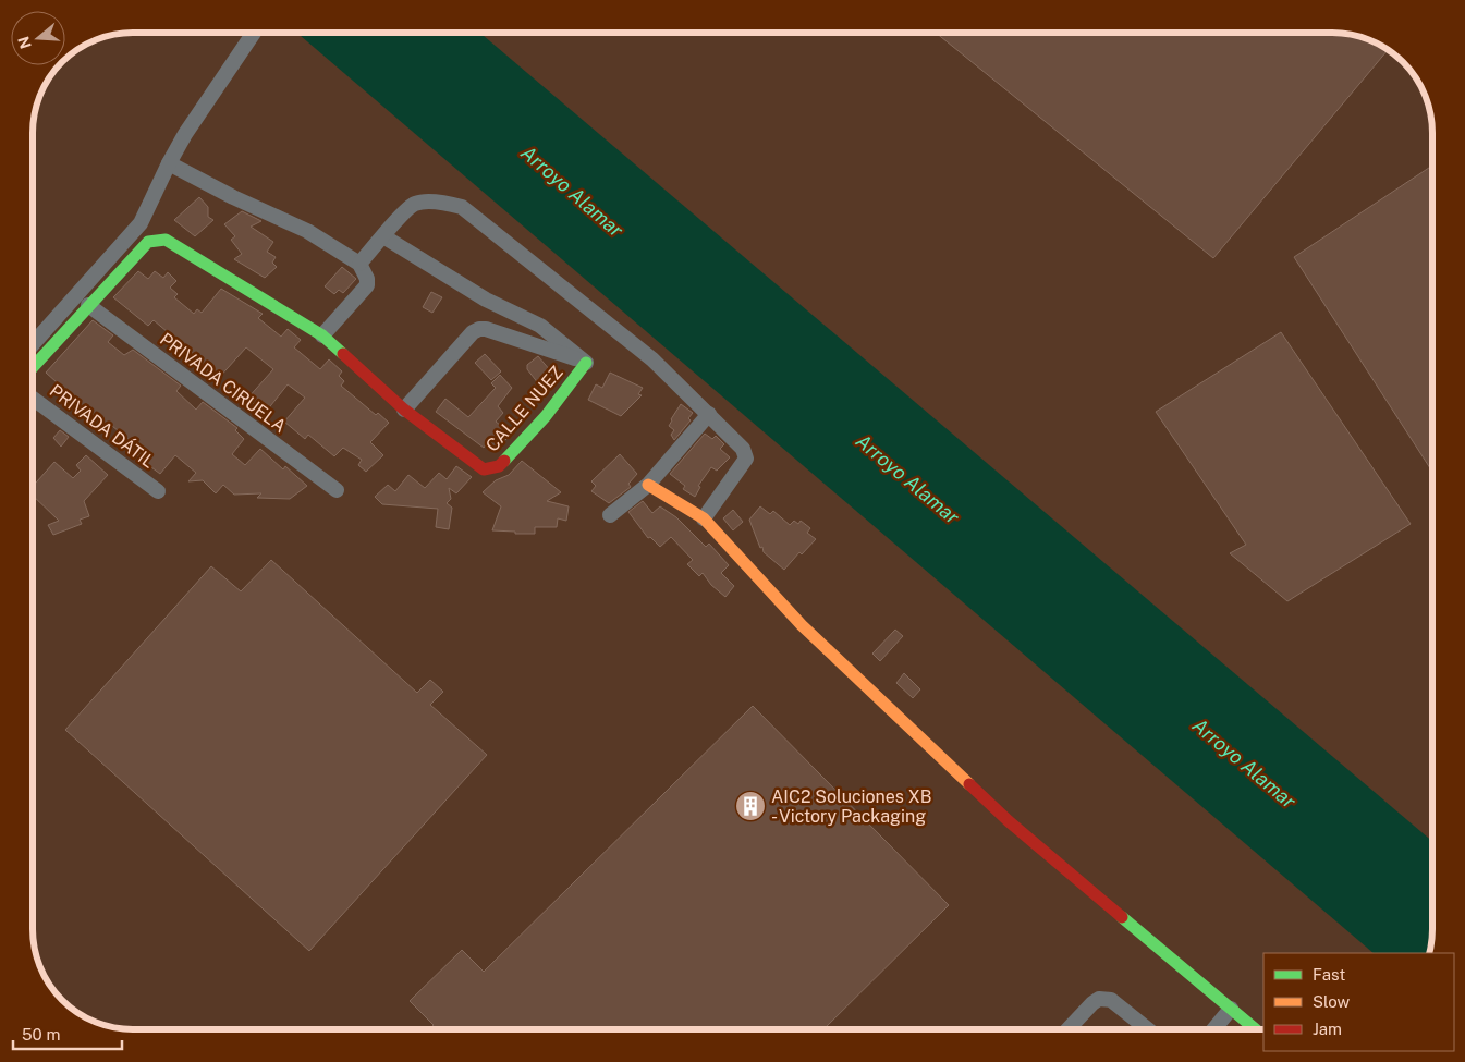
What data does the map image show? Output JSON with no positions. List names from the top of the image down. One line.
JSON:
{"streets":{"street":["PRIVADA CIRUELA","CALLE NUEZ","PRIVADA DÁTIL"]},"water":["Arroyo Alamar"],"places":{"building":["AIC2 Soluciones XB - Victory Packaging"]},"legend":["Fast","Slow","Jam"],"scale_bar":"50 m","north":"left"}
